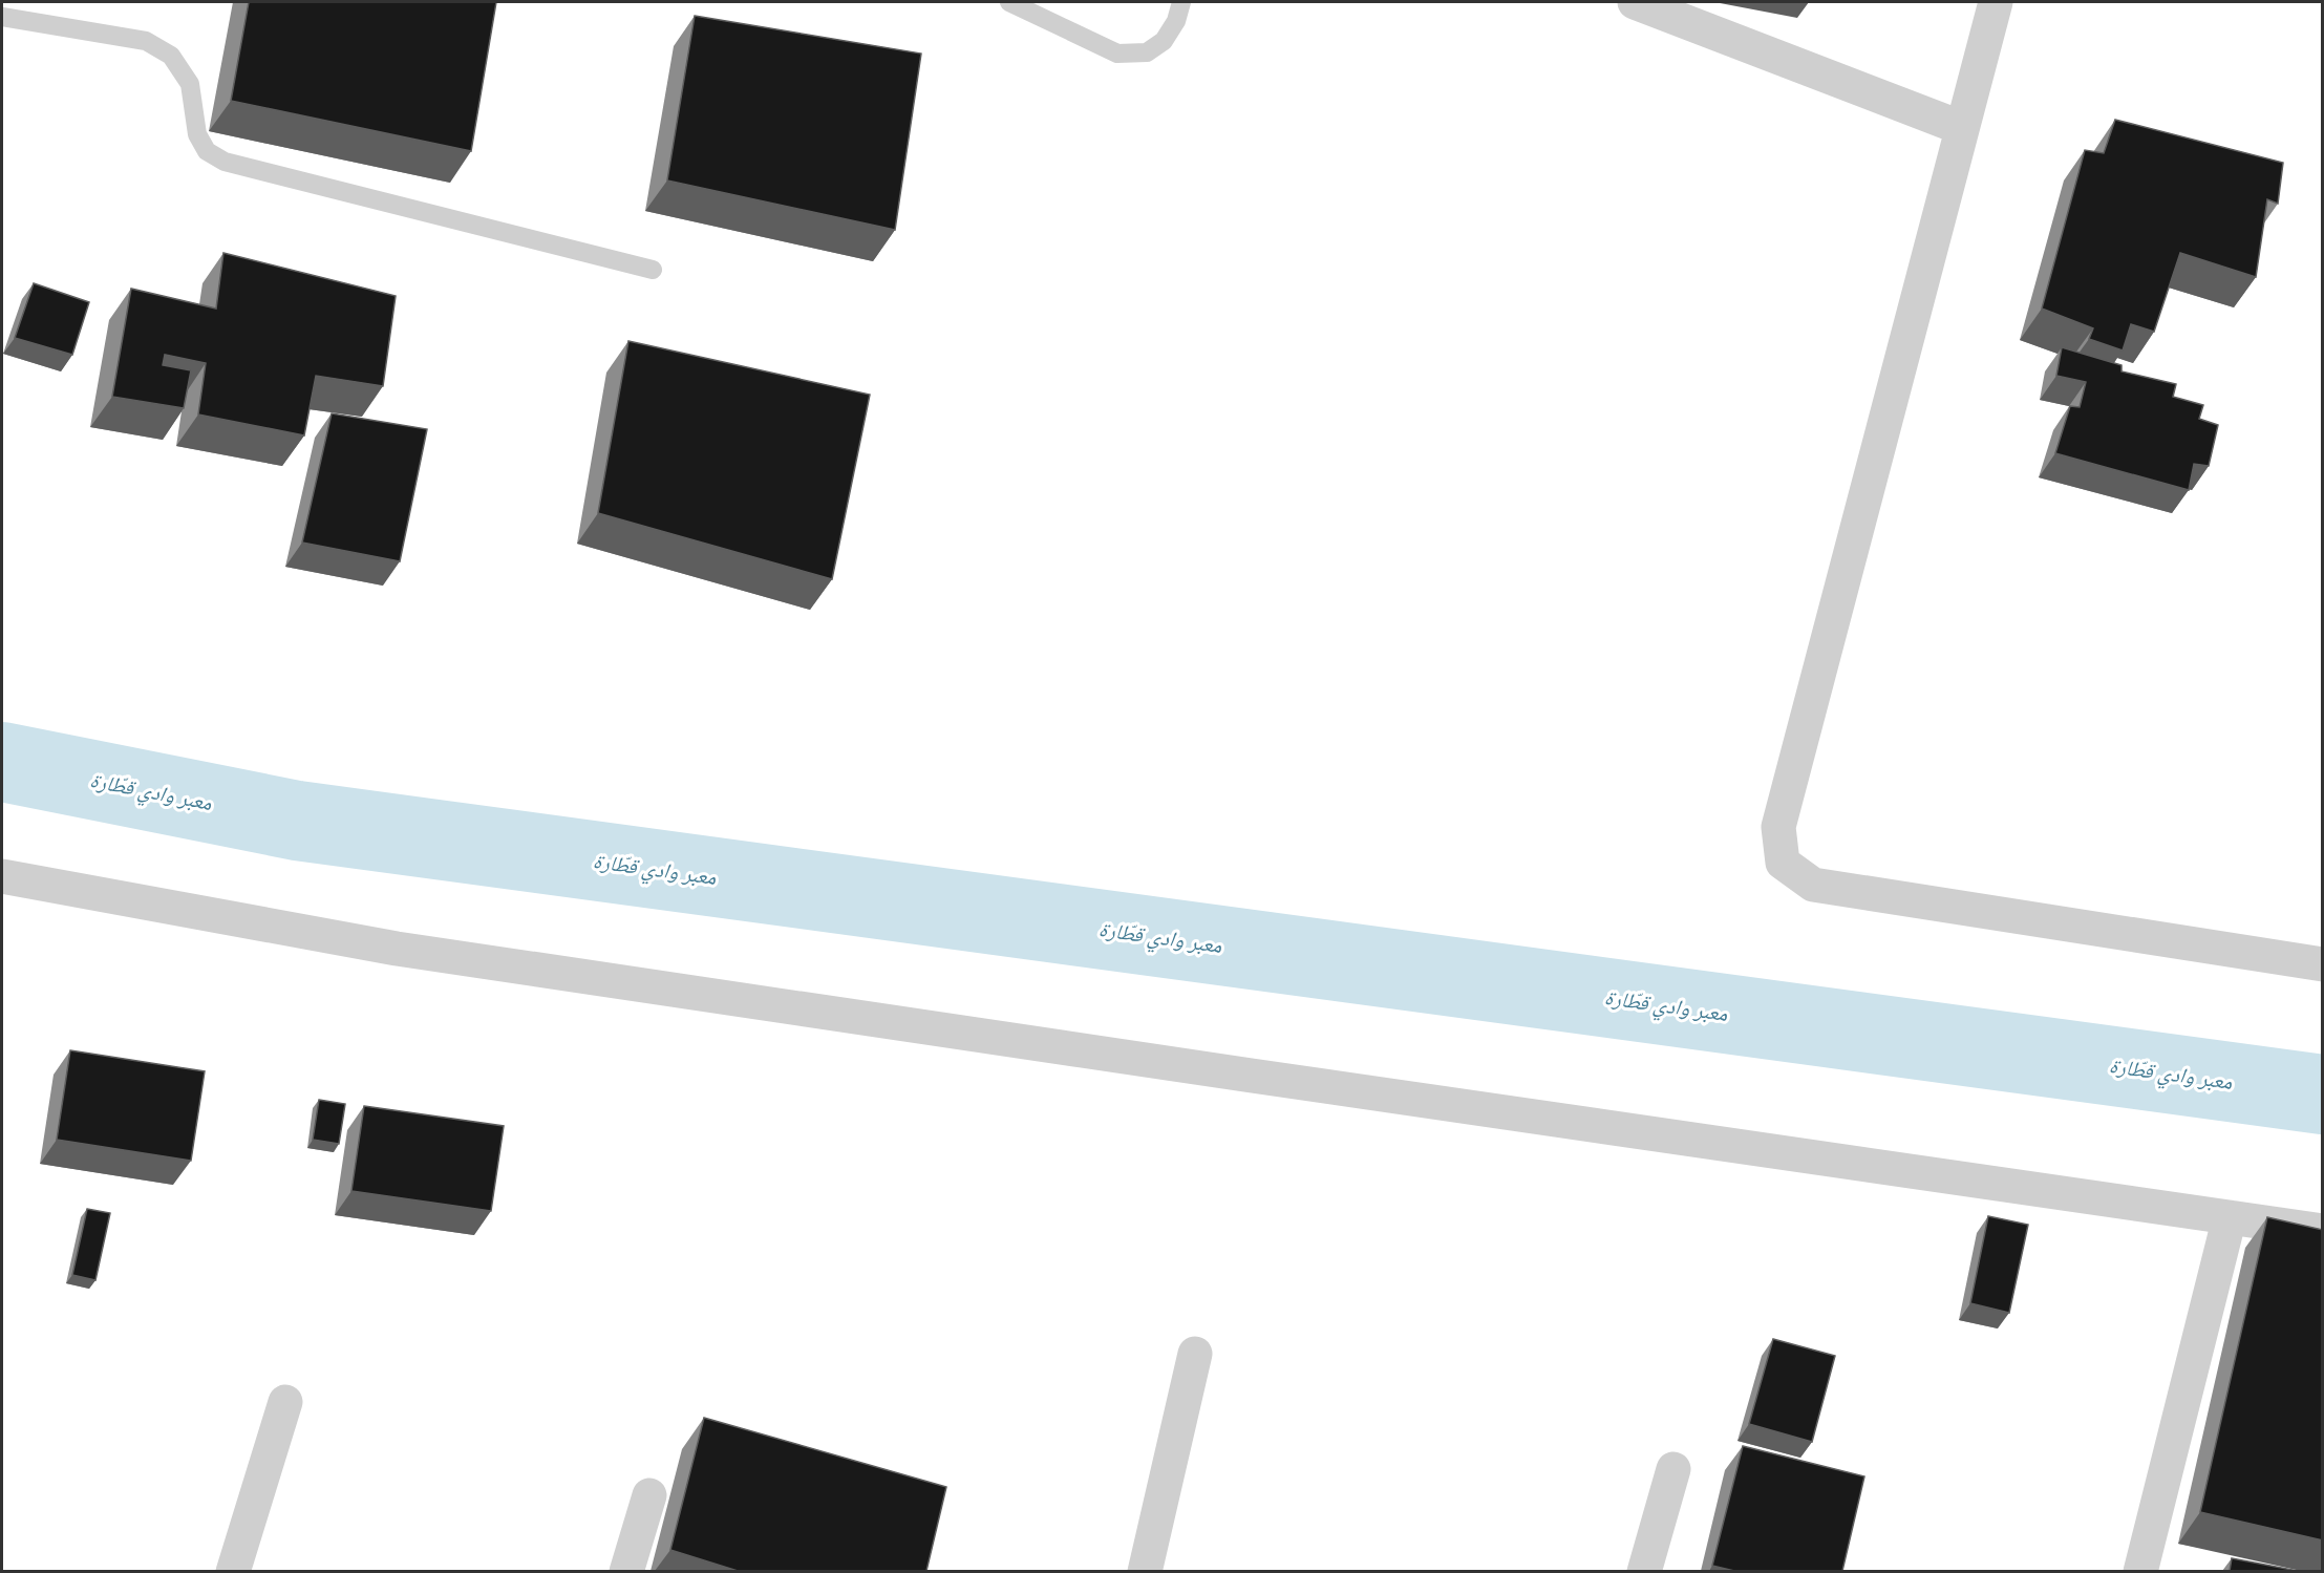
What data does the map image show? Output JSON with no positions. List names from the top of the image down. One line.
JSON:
{"water":["معبر وادي قطّارة"]}
